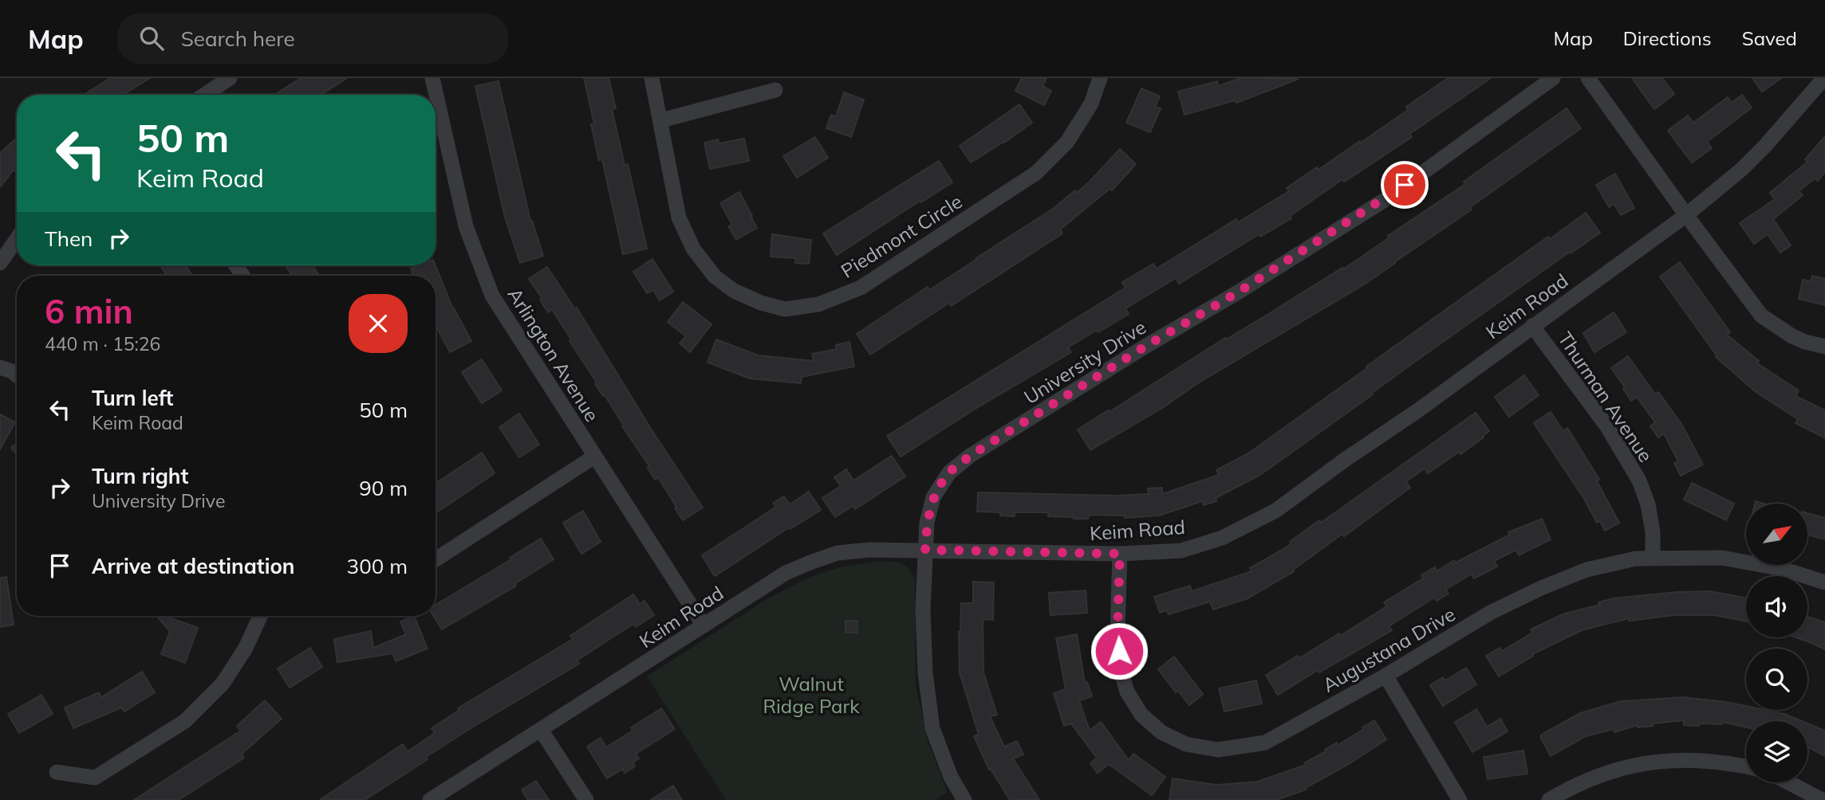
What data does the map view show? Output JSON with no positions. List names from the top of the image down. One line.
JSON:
{"streets":{"street":["Piedmont Circle","Keim Road","Arlington Avenue","University Drive","Thurman Avenue","Augustana Drive"]},"crossings":[["Keim Road","Arlington Avenue"],["Keim Road","University Drive"],["Keim Road","Thurman Avenue"],["Keim Road","Augustana Drive"],["Thurman Avenue","Augustana Drive"]],"parks":["Walnut Ridge Park"],"north":"top right","page":{"header":"Map","search":"Search here","nav":["Map","Directions","Saved"],"turn":["50 m","Keim Road"],"then":"Then","heading":["6 min","440 m · 15:26"],"list":[{"name":"Turn left","note":"Keim Road","value":"50 m"},{"name":"Turn right","note":"University Drive","value":"90 m"},{"name":"Arrive at destination","value":"300 m"}]}}
